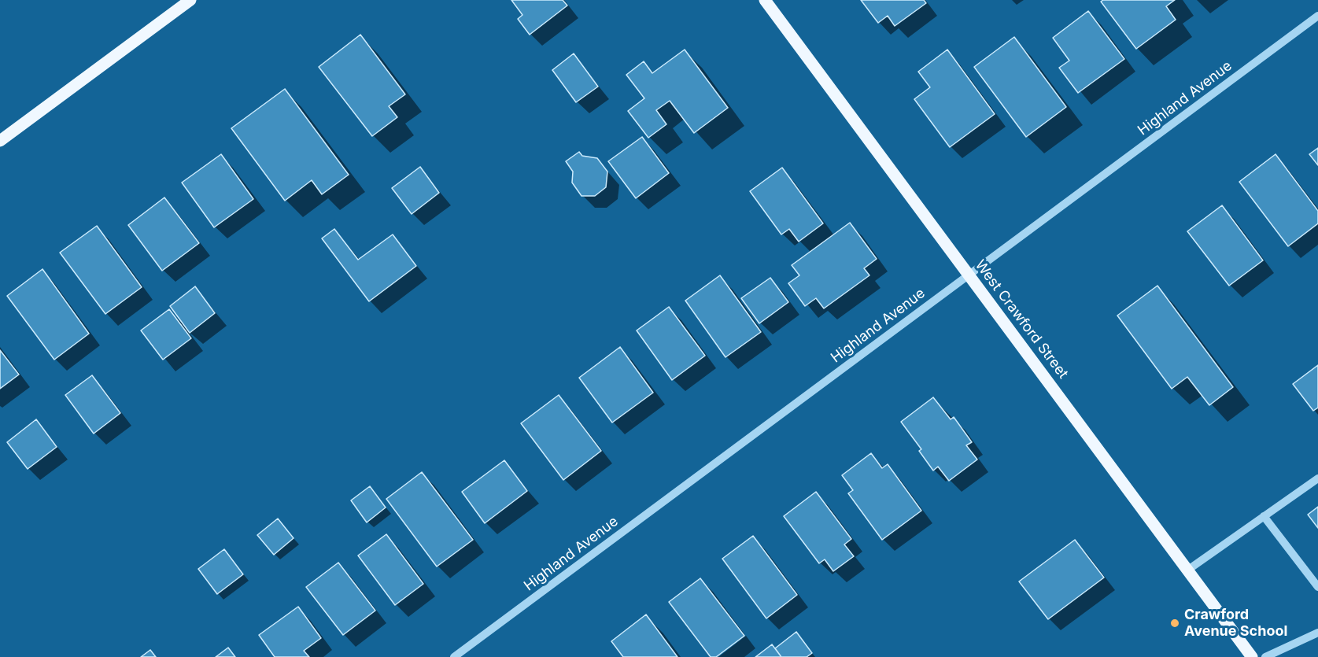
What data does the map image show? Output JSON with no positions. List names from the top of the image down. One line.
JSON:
{"streets":{"main road":["West Crawford Street"],"street":["Highland Avenue"]},"crossings":[["Highland Avenue","West Crawford Street"]],"places":["Crawford Avenue School"]}
